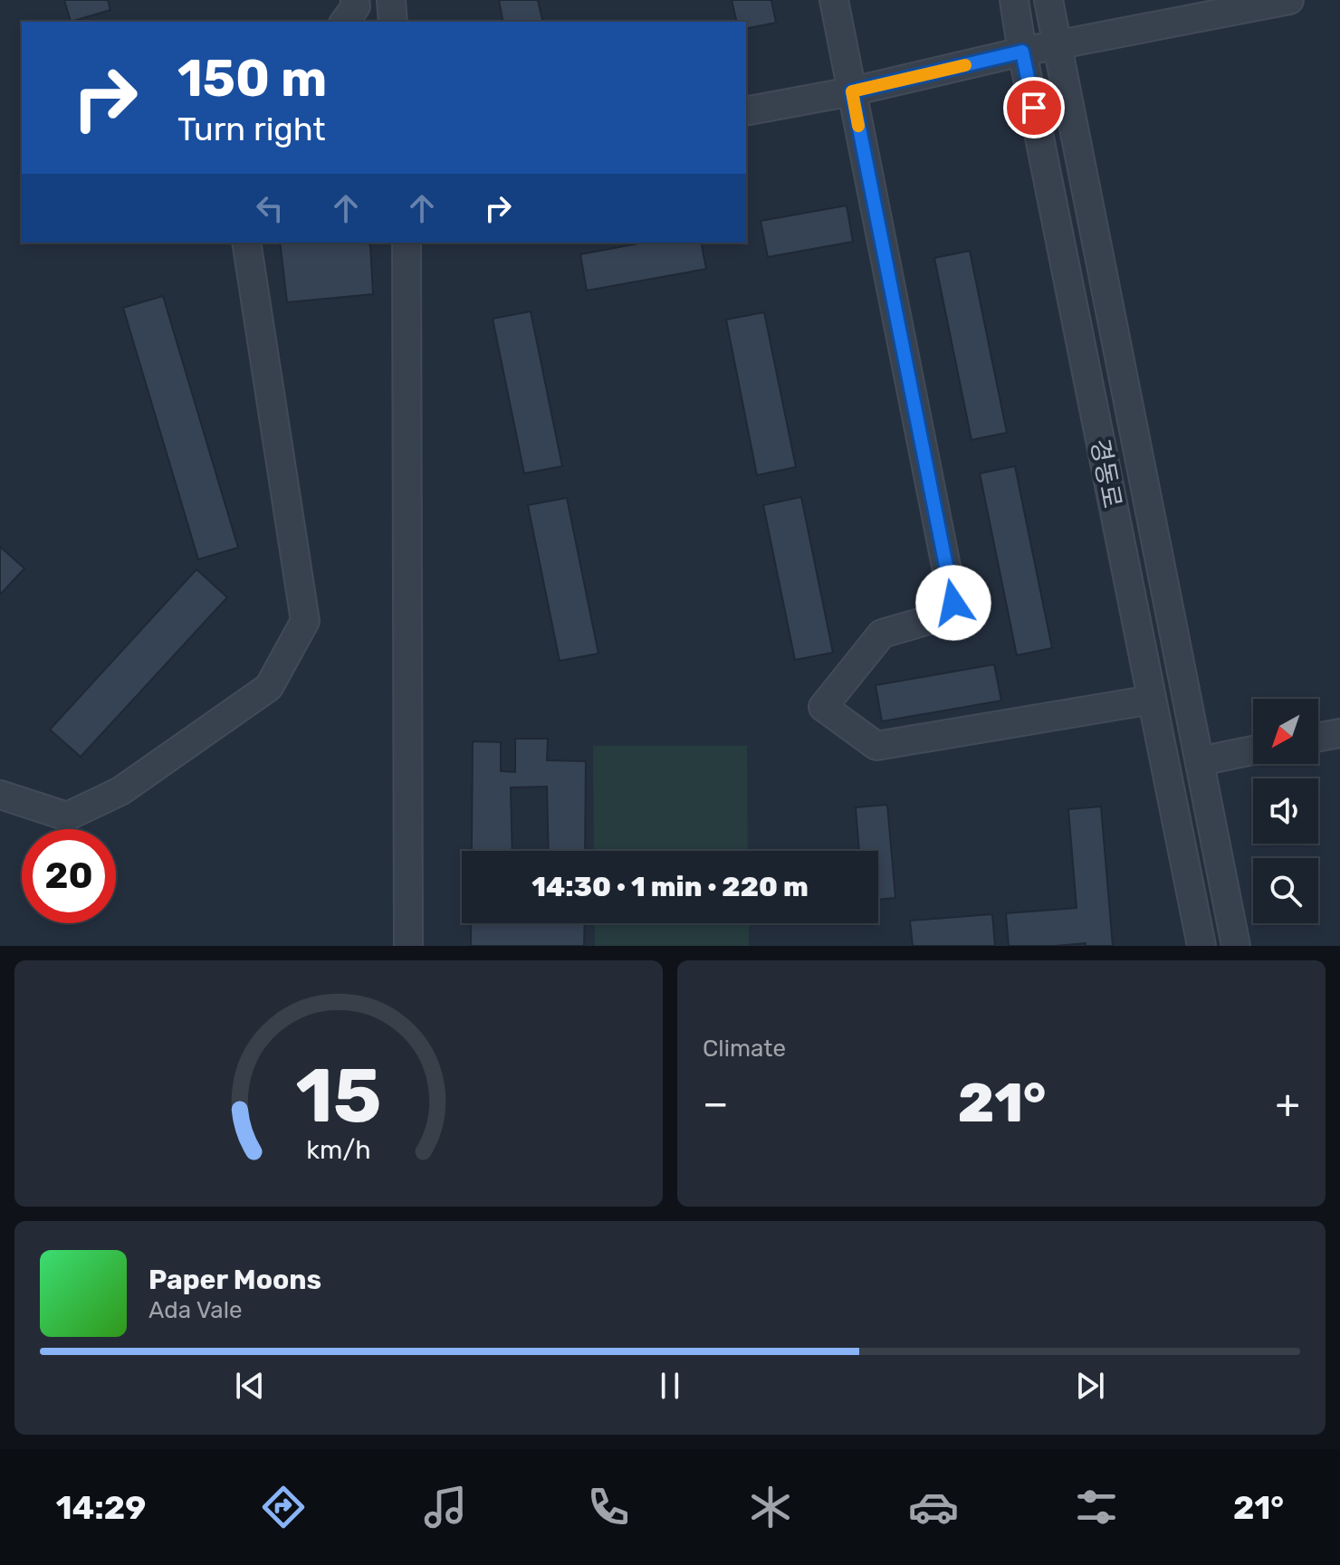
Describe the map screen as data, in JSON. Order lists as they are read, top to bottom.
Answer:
{
  "streets": {
    "street": ["경동로"]
  },
  "north": "bottom left",
  "page": {
    "turn": ["150 m", "Turn right"],
    "limit": "20",
    "trip": "14:30 · 1 min · 220 m",
    "tile": "Climate",
    "heat": ["−", "21°", "+"],
    "song": ["Paper Moons", "Ada Vale"],
    "tabs": ["14:29", "21°"],
    "gauge": ["15", "km/h"]
  }
}
